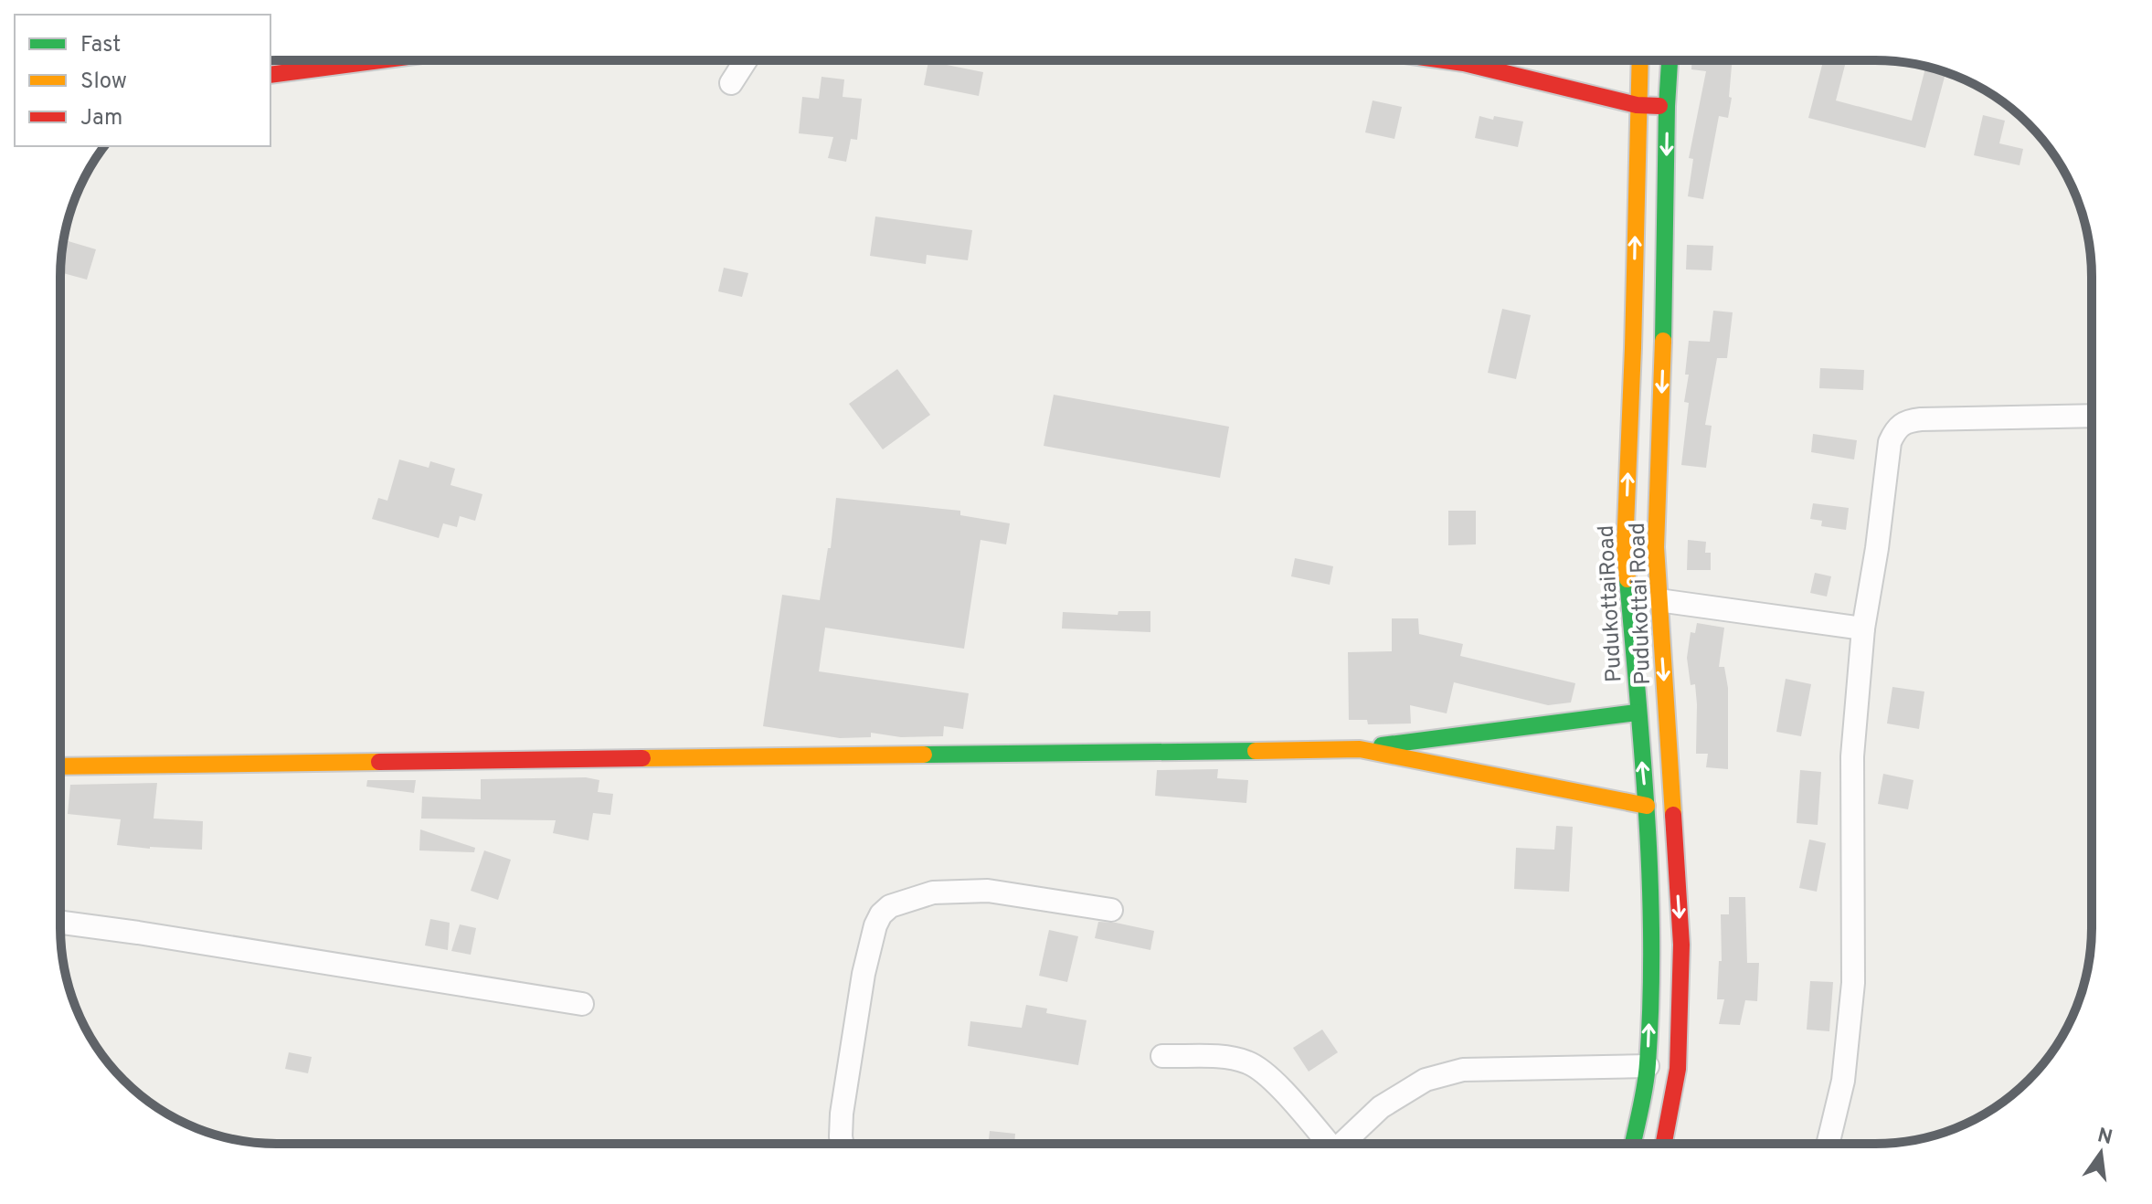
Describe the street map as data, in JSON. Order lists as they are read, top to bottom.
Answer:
{
  "streets": {
    "main road": ["PudukottaiRoad", "Pudukottai Road"]
  },
  "one_way": ["PudukottaiRoad", "Pudukottai Road"],
  "legend": ["Fast", "Slow", "Jam"],
  "north": "top"
}
